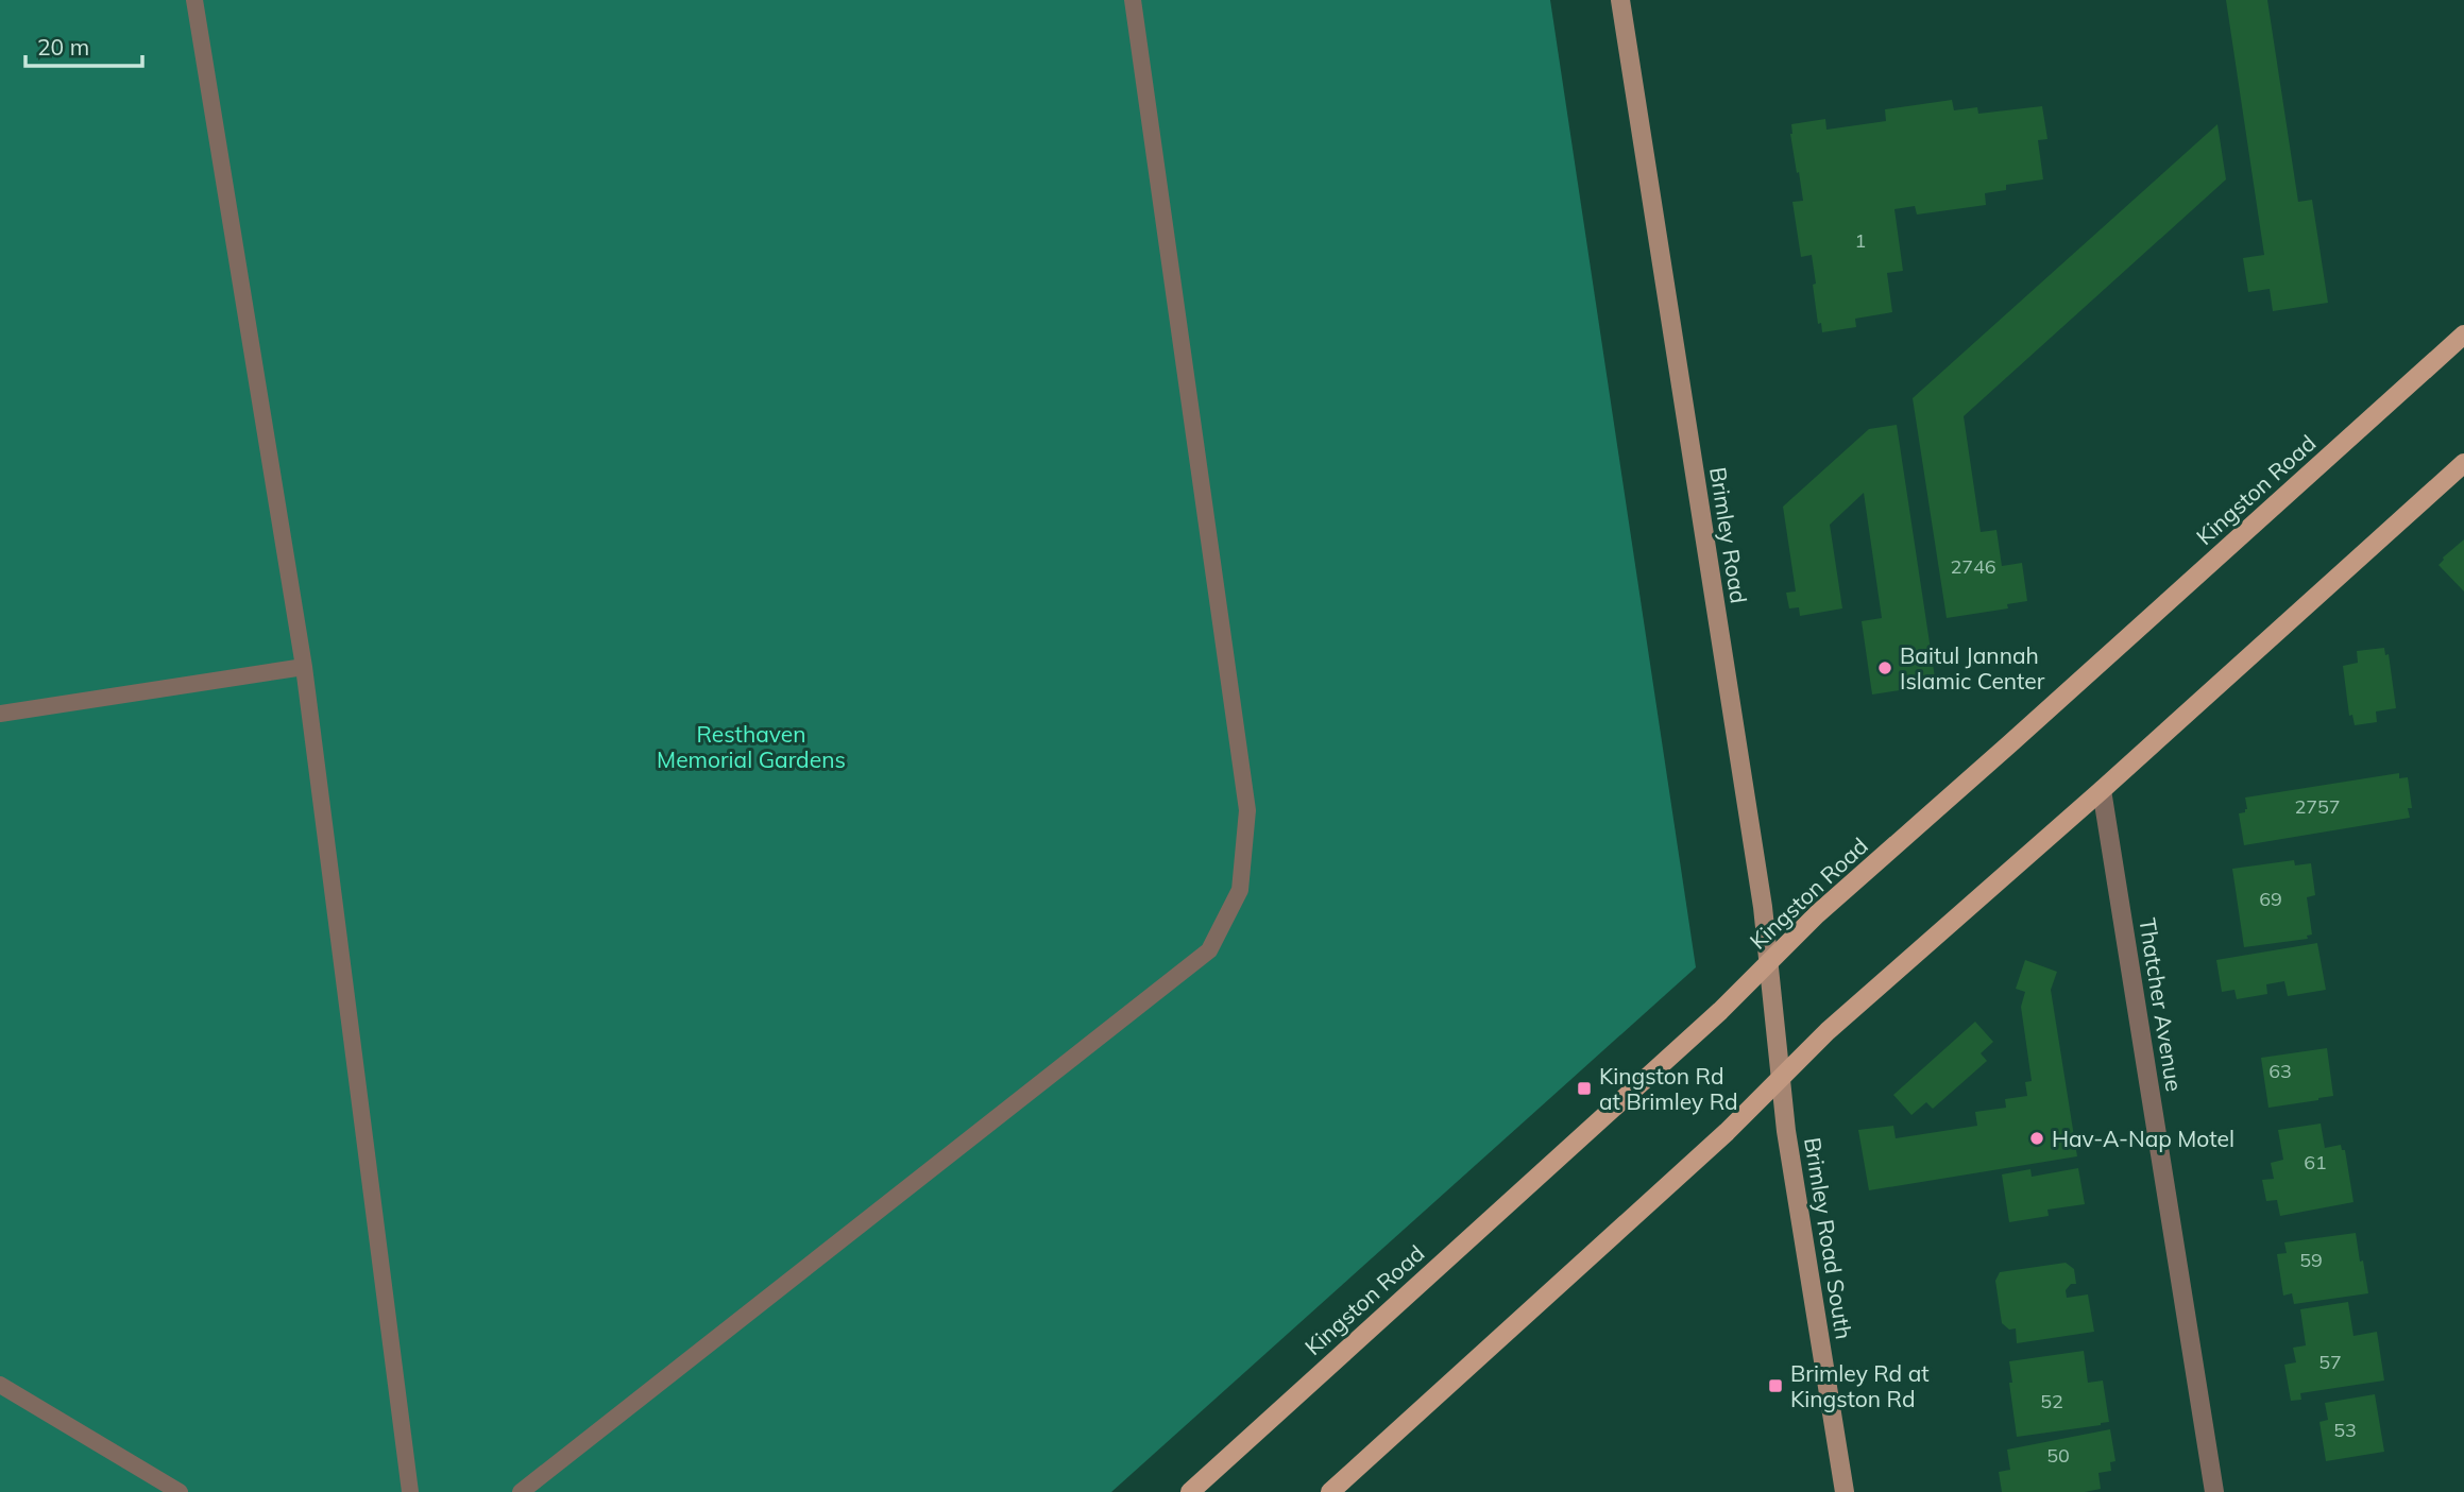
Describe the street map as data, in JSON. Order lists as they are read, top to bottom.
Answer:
{
  "streets": {
    "main road": ["Kingston Road", "Brimley Road", "Brimley Road South"],
    "street": ["Thatcher Avenue"]
  },
  "crossings": [
    ["Kingston Road", "Brimley Road"],
    ["Brimley Road", "Brimley Road South"]
  ],
  "parks": ["Resthaven Memorial Gardens"],
  "places": {
    "other": ["Baitul Jannah Islamic Center", "Hav-A-Nap Motel"],
    "transit": ["Kingston Rd at Brimley Rd", "Brimley Rd at Kingston Rd"]
  },
  "house_numbers": [
    "1",
    "2746",
    "2757",
    "69",
    "63",
    "61",
    "59",
    "57",
    "52",
    "53",
    "50"
  ],
  "scale_bar": "20 m"
}
